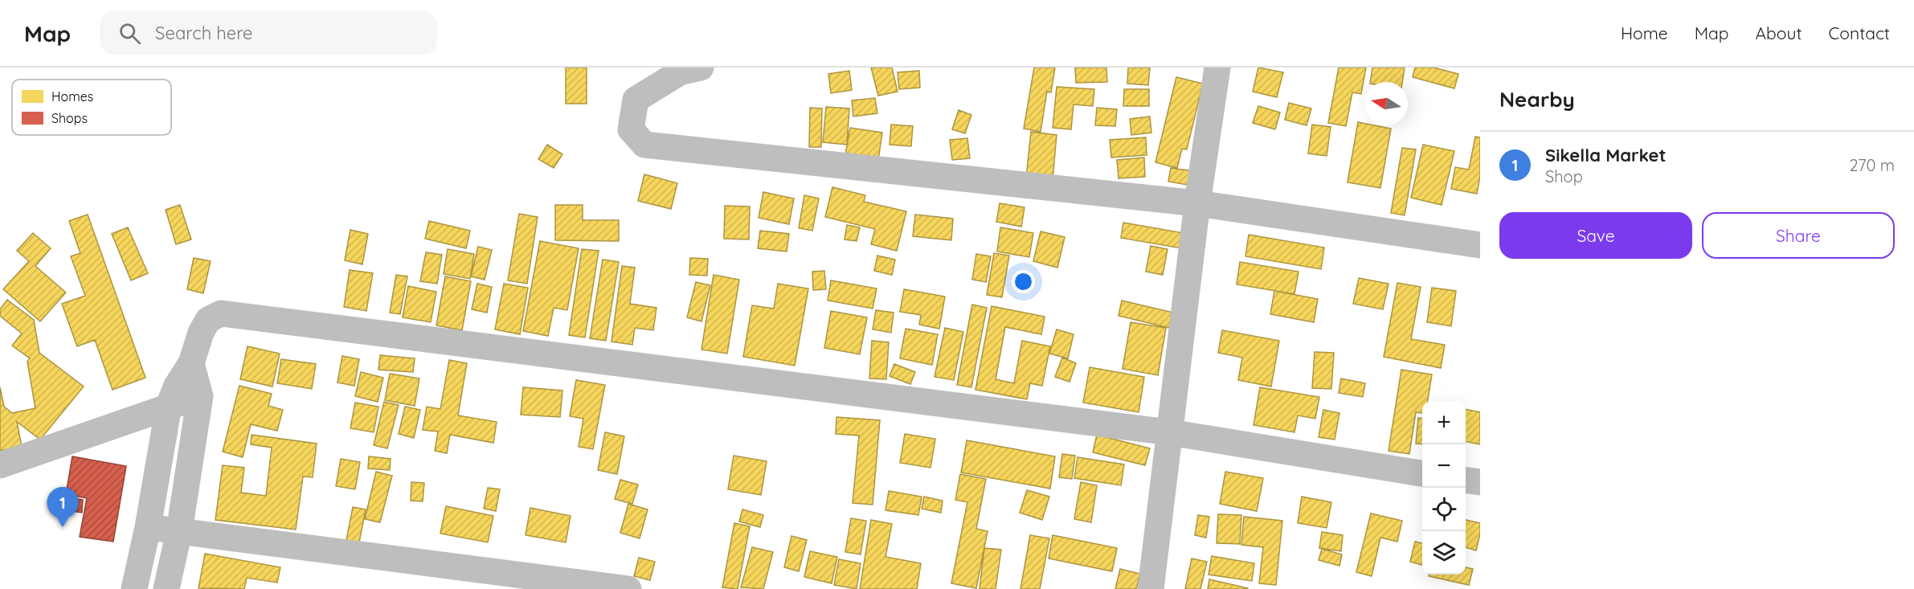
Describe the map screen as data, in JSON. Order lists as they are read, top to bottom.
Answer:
{
  "legend": ["Homes", "Shops"],
  "north": "left",
  "page": {
    "header": "Map",
    "search": "Search here",
    "nav": [
      "Home",
      "Map",
      "About",
      "Contact"
    ],
    "heading": "Nearby",
    "list": [
      {
        "mark": "1",
        "name": "Sikella Market",
        "note": "Shop",
        "value": "270 m"
      }
    ],
    "buttons": ["Save", "Share"],
    "map_buttons": ["+", "−"],
    "pins": "1"
  }
}
